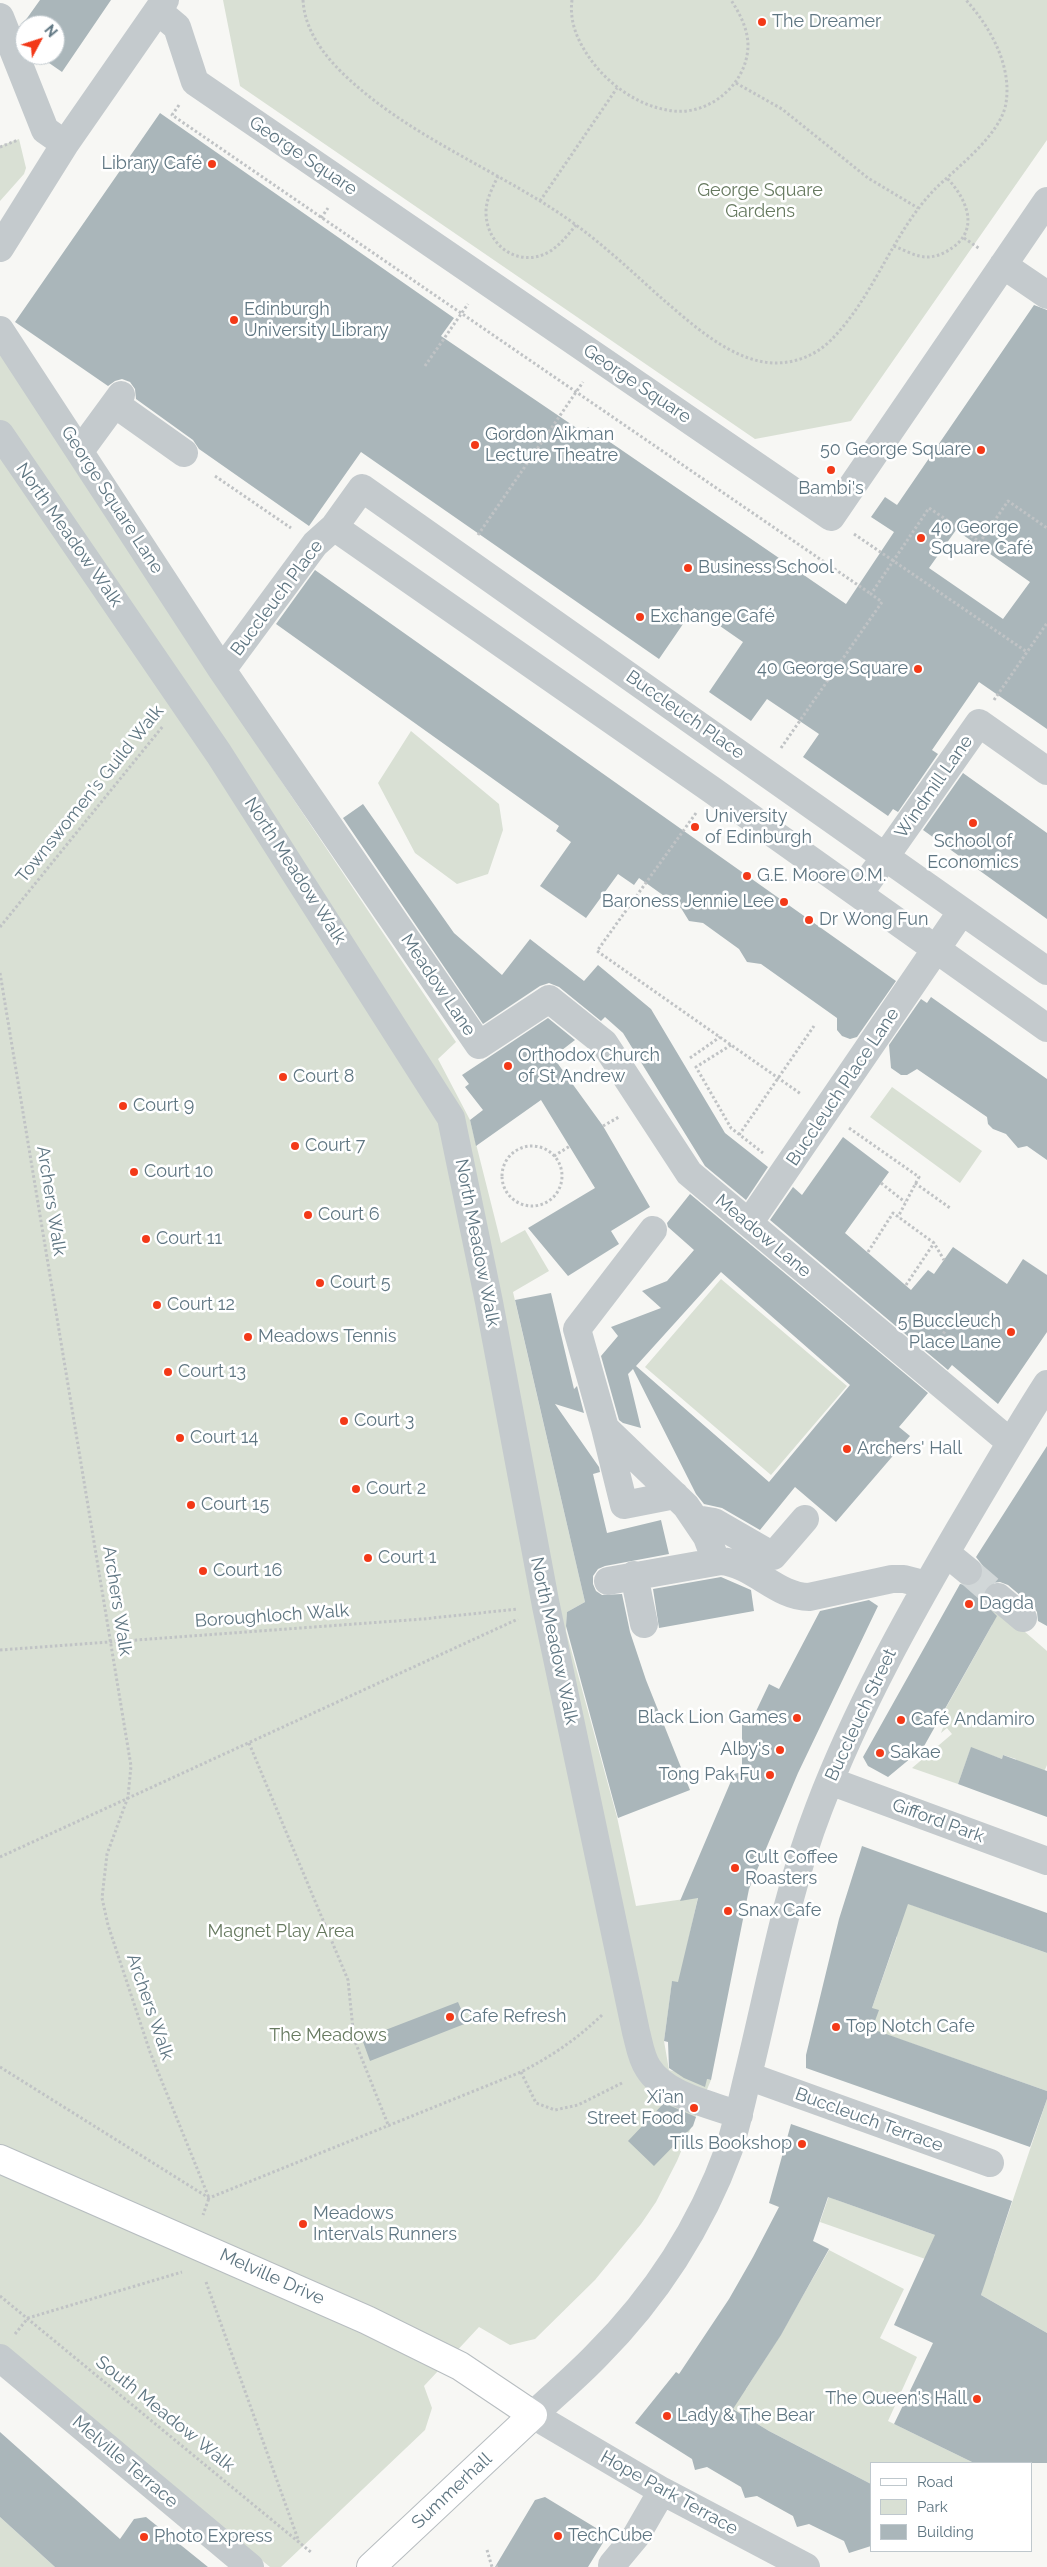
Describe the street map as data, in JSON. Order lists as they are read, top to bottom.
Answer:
{
  "streets": {
    "main road": ["Melville Drive", "Summerhall"],
    "street": [
      "George Square",
      "George Square Lane",
      "North Meadow Walk",
      "Buccleuch Place",
      "Windmill Lane",
      "Meadow Lane",
      "Buccleuch Place Lane",
      "Buccleuch Street",
      "Gifford Park",
      "Buccleuch Terrace",
      "Melville Terrace",
      "Hope Park Terrace"
    ],
    "path": [
      "Townswomen's Guild Walk",
      "Archers Walk",
      "Boroughloch Walk",
      "South Meadow Walk"
    ]
  },
  "crossings": [
    ["George Square Lane", "Buccleuch Place"],
    ["George Square Lane", "Meadow Lane"],
    ["North Meadow Walk", "Townswomen's Guild Walk"],
    ["North Meadow Walk", "Boroughloch Walk"],
    ["North Meadow Walk", "Buccleuch Street"],
    ["Buccleuch Place", "Windmill Lane"],
    ["Buccleuch Place", "Meadow Lane"],
    ["Buccleuch Place", "Buccleuch Place Lane"],
    ["Meadow Lane", "Buccleuch Place Lane"],
    ["Meadow Lane", "Buccleuch Street"],
    ["Archers Walk", "Boroughloch Walk"],
    ["Buccleuch Street", "Gifford Park"],
    ["Buccleuch Street", "Buccleuch Terrace"],
    ["Buccleuch Street", "Melville Drive"],
    ["Buccleuch Street", "Summerhall"],
    ["Buccleuch Street", "Hope Park Terrace"],
    ["Melville Drive", "Summerhall"],
    ["Melville Drive", "Hope Park Terrace"],
    ["Summerhall", "Hope Park Terrace"]
  ],
  "parks": ["George Square Gardens", "Magnet Play Area", "The Meadows"],
  "places": [
    "The Dreamer",
    "Library Café",
    "Edinburgh University Library",
    "Gordon Aikman Lecture Theatre",
    "50 George Square",
    "Bambi's",
    "40 George Square Café",
    "Business School",
    "Exchange Café",
    "40 George Square",
    "School of Economics",
    "University of Edinburgh",
    "G.E. Moore O.M.",
    "Baroness Jennie Lee",
    "Dr Wong Fun",
    "Orthodox Church of St Andrew",
    "Court 8",
    "Court 9",
    "Court 7",
    "Court 10",
    "Court 6",
    "Court 11",
    "Court 5",
    "Court 12",
    "5 Buccleuch Place Lane",
    "Meadows Tennis",
    "Court 13",
    "Court 3",
    "Court 14",
    "Archers' Hall",
    "Court 2",
    "Court 15",
    "Court 1",
    "Court 16",
    "Dagda",
    "Black Lion Games",
    "Café Andamiro",
    "Alby's",
    "Sakae",
    "Tong Pak Fu",
    "Cult Coffee Roasters",
    "Snax Cafe",
    "Cafe Refresh",
    "Top Notch Cafe",
    "Xi’an Street Food",
    "Tills Bookshop",
    "Meadows Intervals Runners",
    "The Queen's Hall",
    "Lady & The Bear",
    "TechCube",
    "Photo Express"
  ],
  "legend": ["Road", "Park", "Building"],
  "north": "top right"
}
